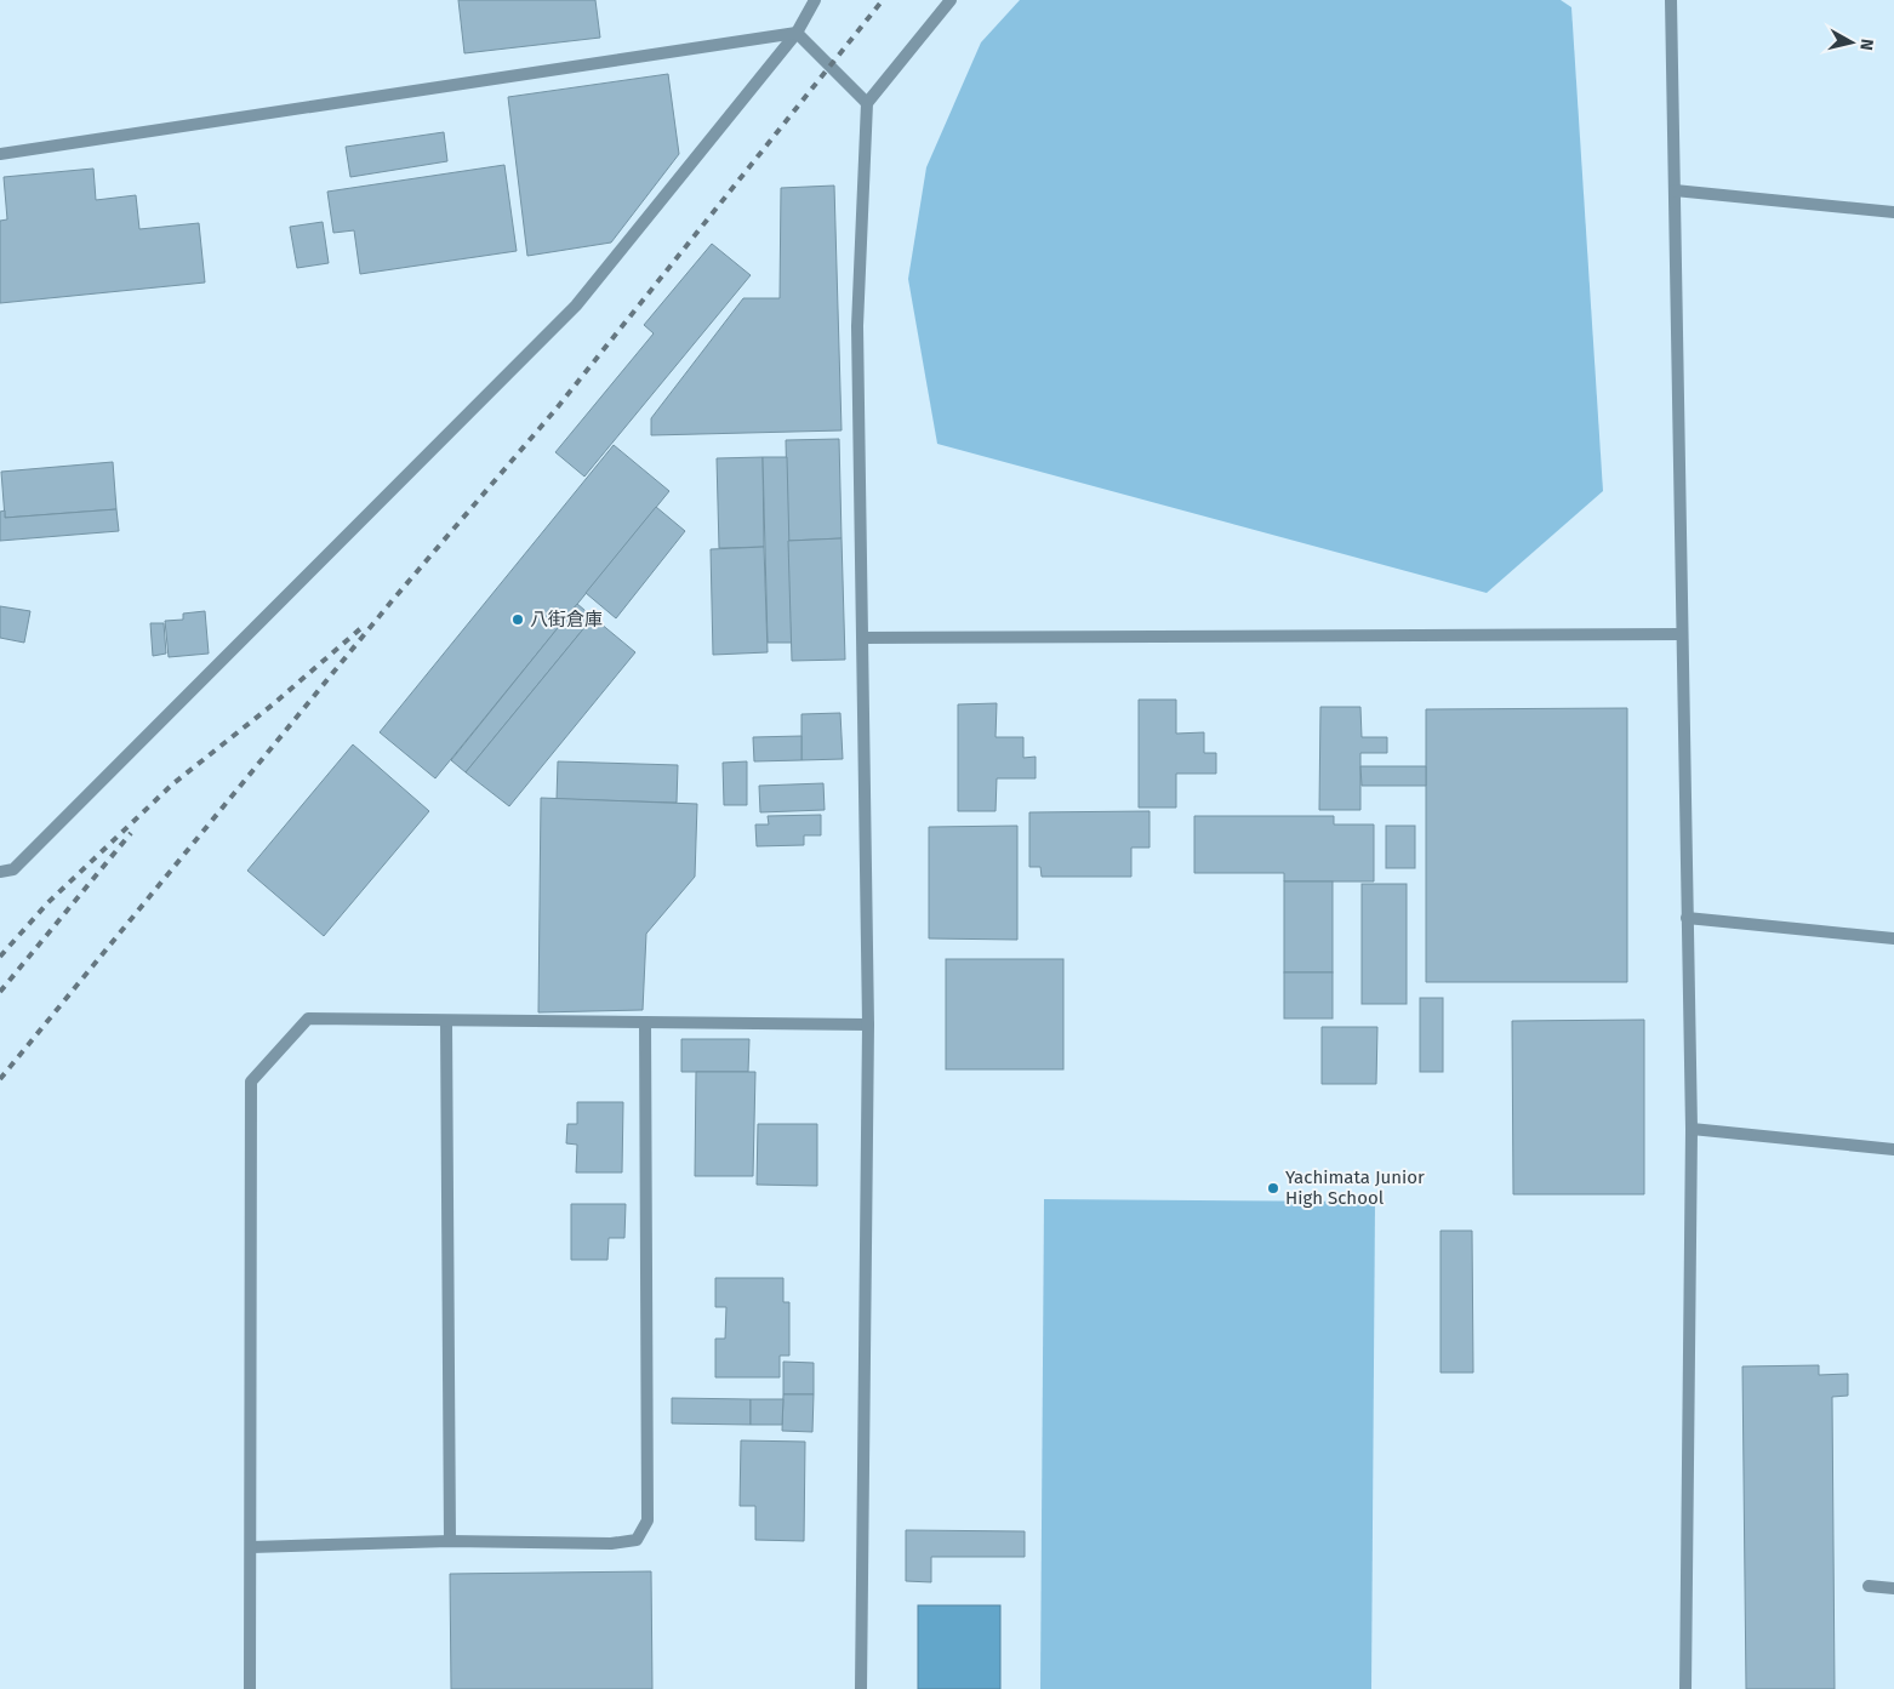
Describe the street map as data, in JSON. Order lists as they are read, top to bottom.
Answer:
{
  "places": ["八街倉庫", "Yachimata Junior High School"],
  "north": "right"
}
